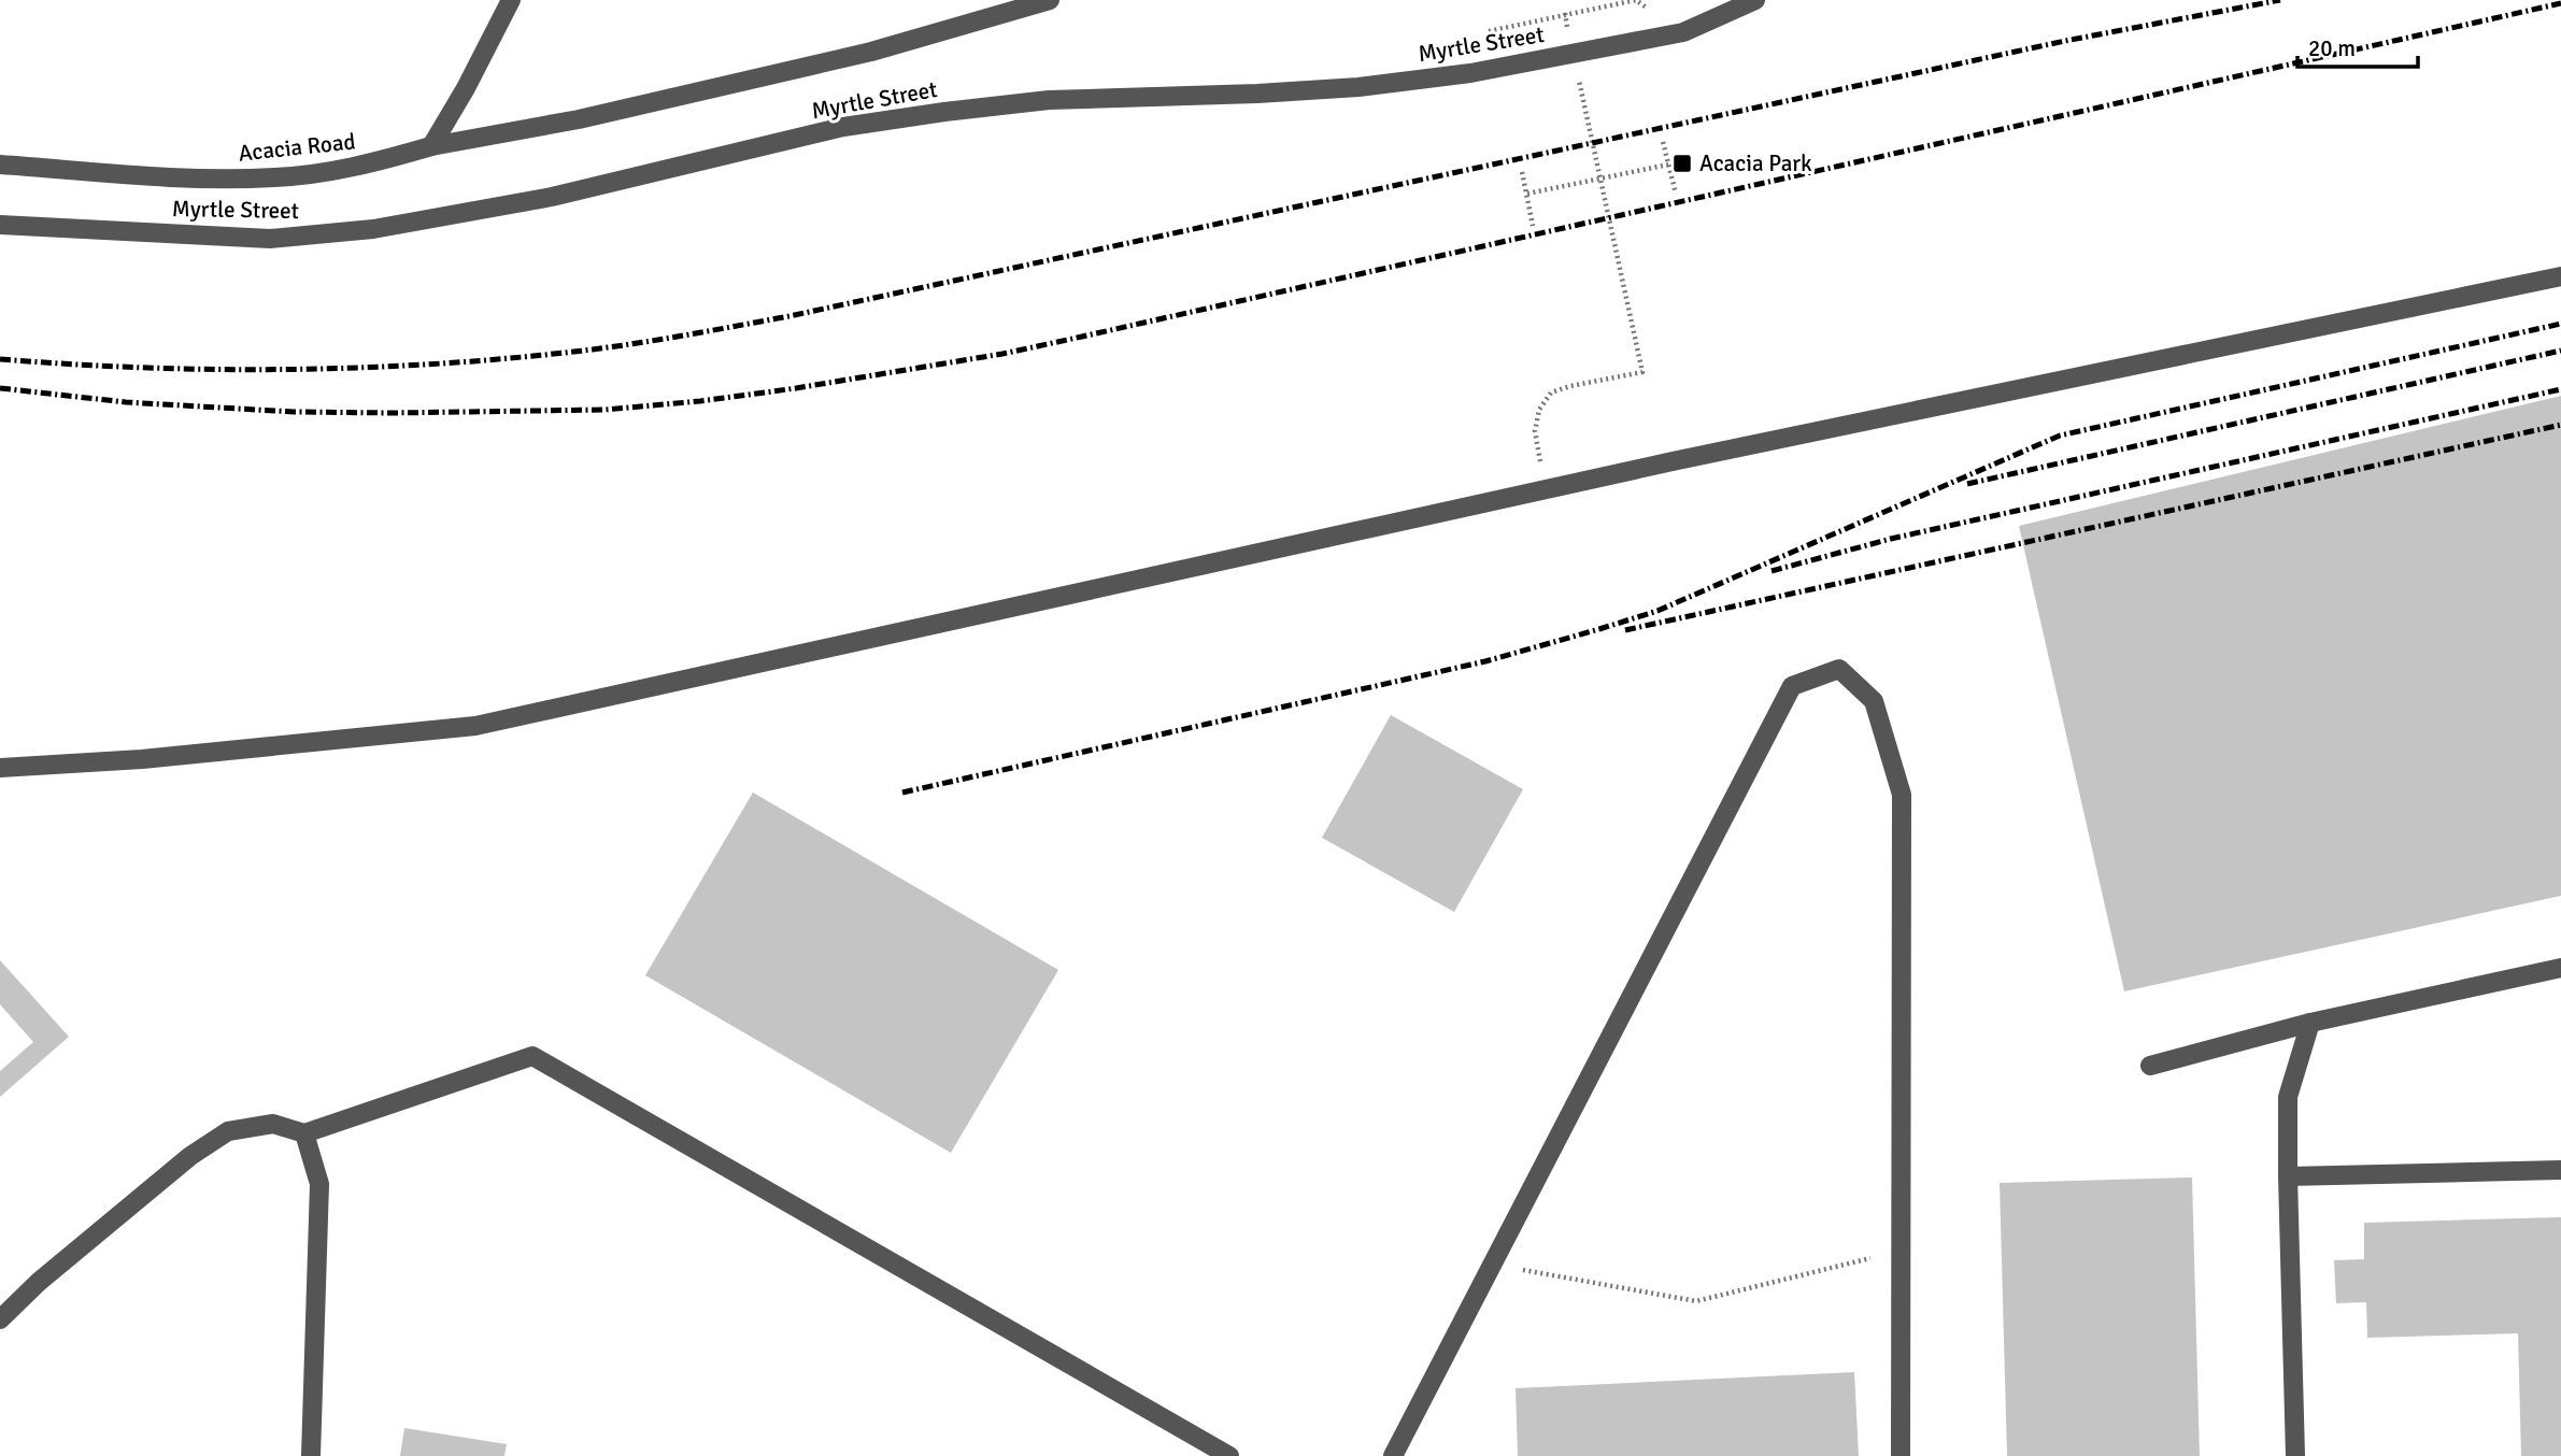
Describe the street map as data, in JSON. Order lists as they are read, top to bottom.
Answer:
{
  "streets": {
    "street": ["Myrtle Street", "Acacia Road"]
  },
  "places": {
    "transit": ["Acacia Park"]
  },
  "scale_bar": "20 m"
}
